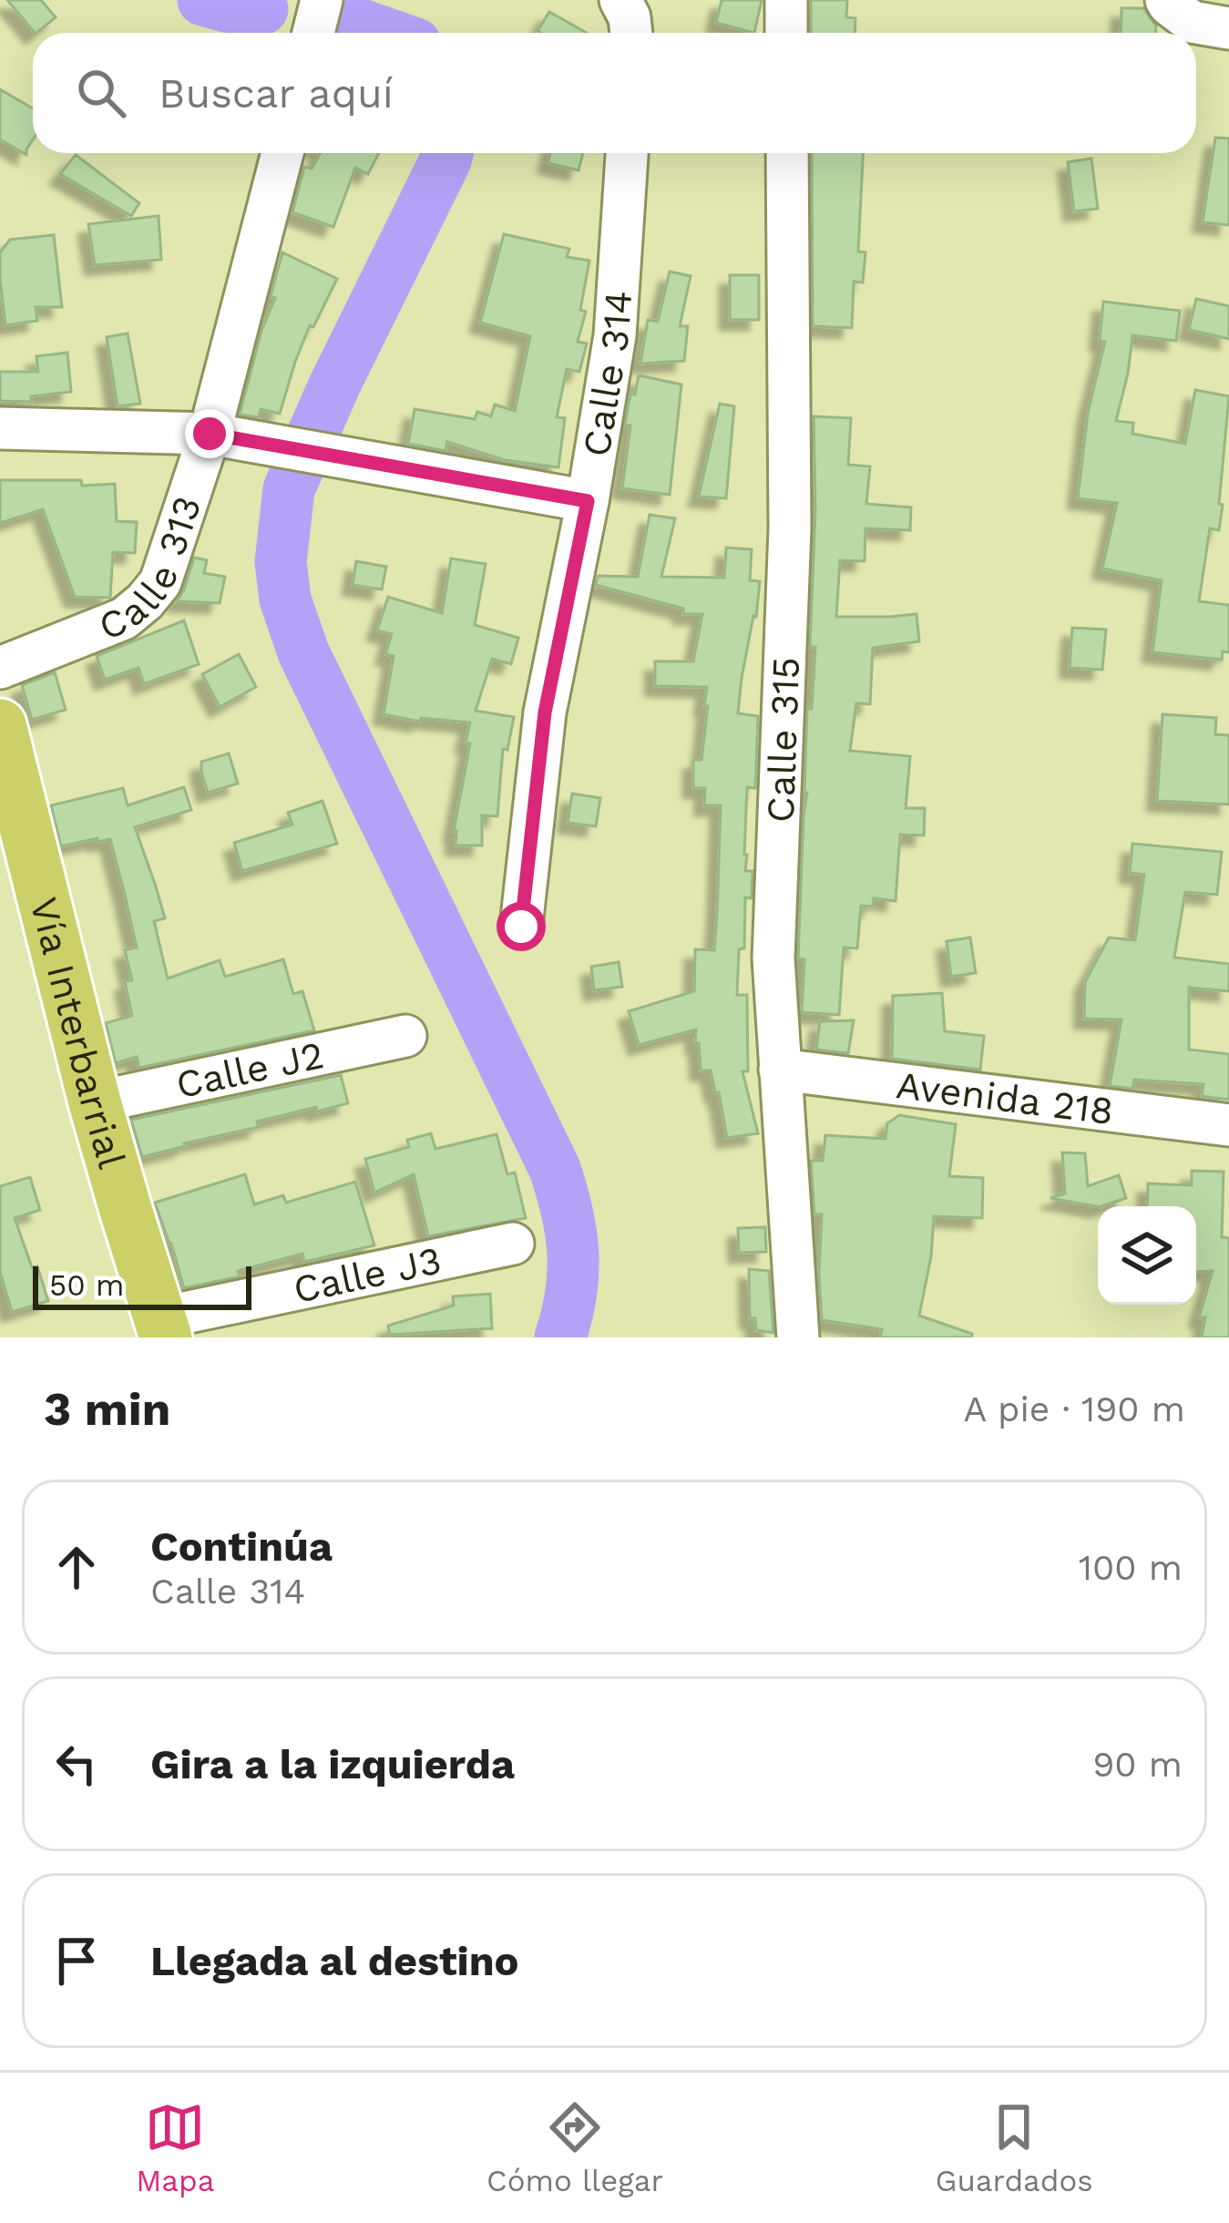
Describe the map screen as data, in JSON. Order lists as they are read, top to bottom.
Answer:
{
  "streets": {
    "main road": ["Vía Interbarrial"],
    "street": [
      "Calle 314",
      "Calle 313",
      "Calle 315",
      "Calle J2",
      "Avenida 218",
      "Calle J3"
    ]
  },
  "crossings": [
    ["Calle 315", "Avenida 218"],
    ["Vía Interbarrial", "Calle J2"],
    ["Vía Interbarrial", "Calle J3"]
  ],
  "scale_bar": "50 m",
  "page": {
    "search": "Buscar aquí",
    "scale": "50 m",
    "heading": ["3 min", "A pie · 190 m"],
    "list": [
      ["Continúa", "Calle 314", "100 m"],
      ["Gira a la izquierda", "90 m"],
      "Llegada al destino"
    ],
    "nav": ["Mapa", "Cómo llegar", "Guardados"]
  }
}
